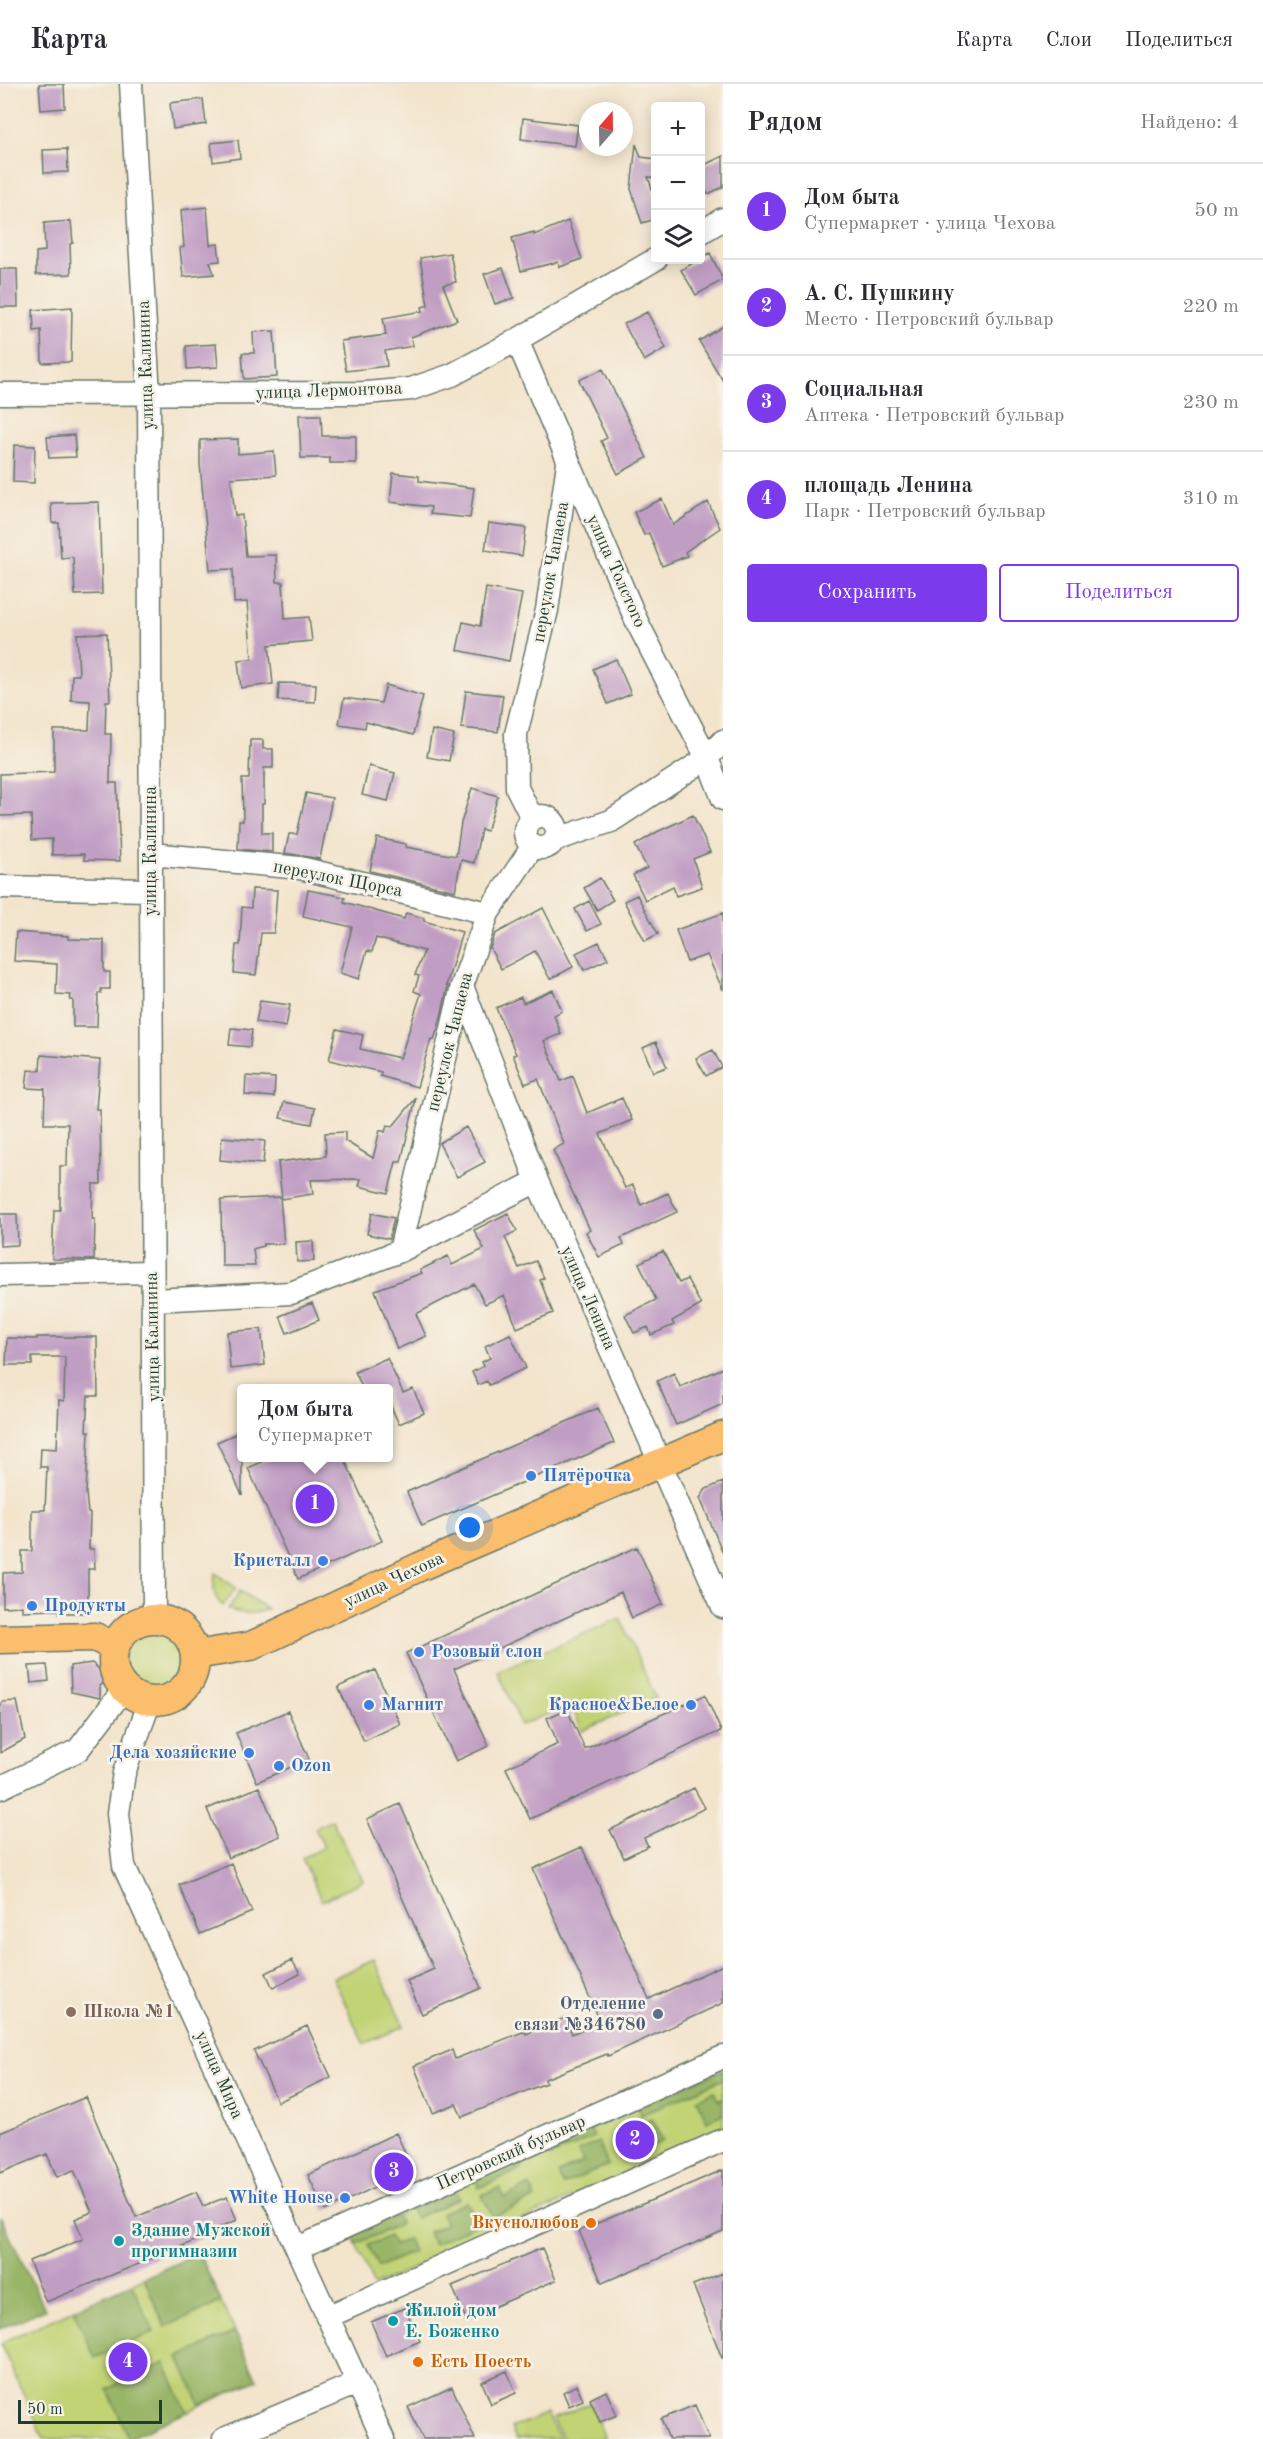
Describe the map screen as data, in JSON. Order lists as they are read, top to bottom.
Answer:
{
  "streets": {
    "main road": ["улица Чехова"],
    "street": [
      "улица Калинина",
      "улица Лермонтова",
      "улица Толстого",
      "переулок Чапаева",
      "переулок Щорса",
      "улица Ленина",
      "улица Мира",
      "Петровский бульвар"
    ]
  },
  "crossings": [
    ["улица Калинина", "улица Лермонтова"],
    ["улица Калинина", "переулок Щорса"],
    ["улица Калинина", "улица Чехова"],
    ["улица Калинина", "улица Мира"],
    ["улица Лермонтова", "улица Толстого"],
    ["улица Толстого", "переулок Чапаева"],
    ["переулок Чапаева", "переулок Щорса"],
    ["переулок Чапаева", "улица Ленина"],
    ["улица Ленина", "улица Чехова"],
    ["улица Чехова", "улица Мира"],
    ["улица Мира", "Петровский бульвар"]
  ],
  "places": [
    "Пятёрочка",
    "Кристалл",
    "Продукты",
    "Розовый слон",
    "Магнит",
    "Красное&Белое",
    "Дела хозяйские",
    "Ozon",
    "Школа №1",
    "Отделение связи №346780",
    "White House",
    "Вкуснолюбов",
    "Здание Мужской прогимназии",
    "Жилой дом Е. Боженко",
    "Есть Поесть"
  ],
  "scale_bar": "50 m",
  "north": "top",
  "page": {
    "header": "Карта",
    "nav": ["Карта", "Слои", "Поделиться"],
    "heading": ["Рядом", "Найдено: 4"],
    "map_buttons": ["+", "−"],
    "list": [
      {
        "mark": "1",
        "name": "Дом быта",
        "note": "Супермаркет · улица Чехова",
        "value": "50 m"
      },
      {
        "mark": "2",
        "name": "А. С. Пушкину",
        "note": "Место · Петровский бульвар",
        "value": "220 m"
      },
      {
        "mark": "3",
        "name": "Социальная",
        "note": "Аптека · Петровский бульвар",
        "value": "230 m"
      },
      {
        "mark": "4",
        "name": "площадь Ленина",
        "note": "Парк · Петровский бульвар",
        "value": "310 m"
      }
    ],
    "buttons": ["Сохранить", "Поделиться"],
    "popup": ["Дом быта", "Супермаркет"],
    "pins": [
      "1",
      "2",
      "3",
      "4"
    ],
    "scale": "50 m"
  }
}
